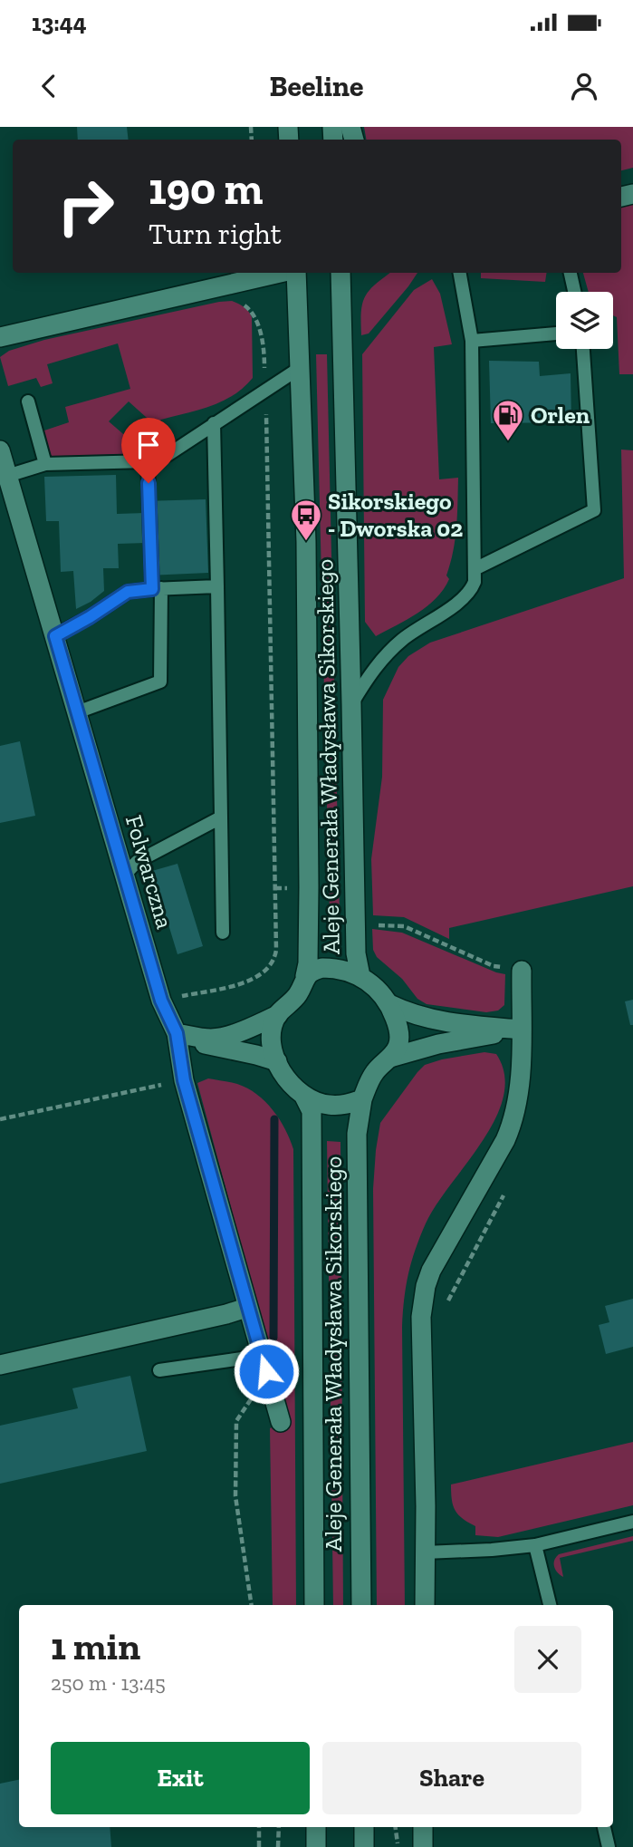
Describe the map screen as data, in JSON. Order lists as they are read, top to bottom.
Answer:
{
  "streets": {
    "main road": ["Aleje Generała Władysława Sikorskiego", "Folwarczna"]
  },
  "places": {
    "fuel station": ["Orlen"],
    "bus stop": ["Sikorskiego - Dworska 02"]
  },
  "page": {
    "status": "13:44",
    "header": "Beeline",
    "turn": ["190 m", "Turn right"],
    "heading": ["1 min", "250 m · 13:45"],
    "buttons": ["Exit", "Share"]
  }
}
